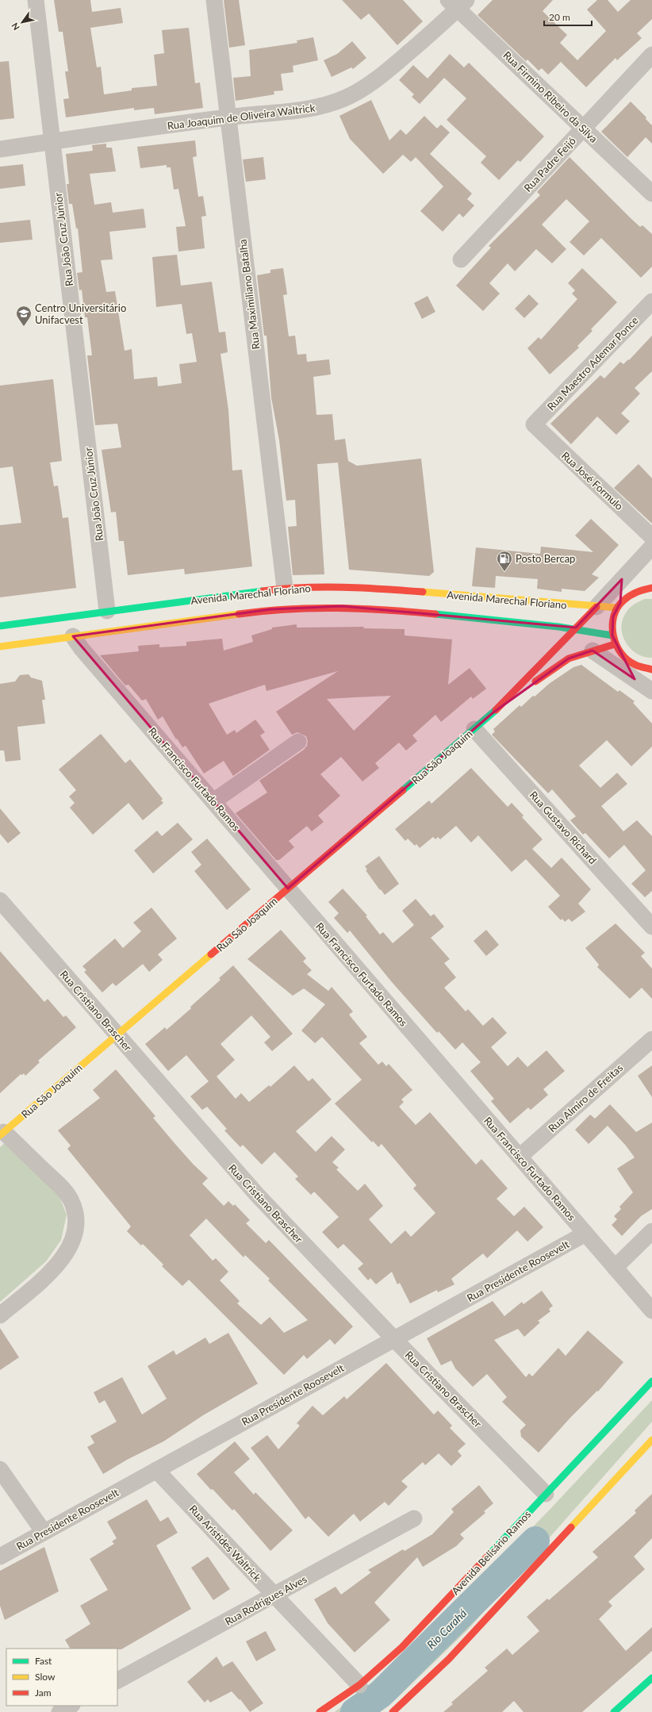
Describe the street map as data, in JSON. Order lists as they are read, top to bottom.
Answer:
{
  "streets": {
    "main road": ["Avenida Marechal Floriano", "Rua São Joaquim", "Avenida Belisário Ramos"],
    "street": [
      "Rua Firmino Ribeiro da Silva",
      "Rua Joaquim de Oliveira Waltrick",
      "Rua Padre Feijó",
      "Rua João Cruz Júnior",
      "Rua Maximiliano Batalha",
      "Rua Maestro Ademar Ponce",
      "Rua José Formulo",
      "Rua Francisco Furtado Ramos",
      "Rua Gustavo Richard",
      "Rua Cristiano Brascher",
      "Rua Almiro de Freitas",
      "Rua Presidente Roosevelt",
      "Rua Aristides Waltrick",
      "Rua Rodrigues Alves"
    ]
  },
  "crossings": [
    ["Rua Firmino Ribeiro da Silva", "Rua Joaquim de Oliveira Waltrick"],
    ["Rua Firmino Ribeiro da Silva", "Rua Padre Feijó"],
    ["Rua Joaquim de Oliveira Waltrick", "Rua João Cruz Júnior"],
    ["Rua Joaquim de Oliveira Waltrick", "Rua Maximiliano Batalha"],
    ["Rua João Cruz Júnior", "Avenida Marechal Floriano"],
    ["Rua Maximiliano Batalha", "Avenida Marechal Floriano"],
    ["Rua Maestro Ademar Ponce", "Rua José Formulo"],
    ["Avenida Marechal Floriano", "Rua São Joaquim"],
    ["Avenida Marechal Floriano", "Rua Francisco Furtado Ramos"],
    ["Rua São Joaquim", "Rua Francisco Furtado Ramos"],
    ["Rua São Joaquim", "Rua Gustavo Richard"],
    ["Rua São Joaquim", "Rua Cristiano Brascher"],
    ["Rua Francisco Furtado Ramos", "Rua Almiro de Freitas"],
    ["Rua Francisco Furtado Ramos", "Rua Presidente Roosevelt"],
    ["Rua Cristiano Brascher", "Rua Presidente Roosevelt"],
    ["Rua Cristiano Brascher", "Avenida Belisário Ramos"],
    ["Rua Presidente Roosevelt", "Rua Aristides Waltrick"],
    ["Rua Aristides Waltrick", "Avenida Belisário Ramos"],
    ["Rua Aristides Waltrick", "Rua Rodrigues Alves"]
  ],
  "water": ["Rio Carahá"],
  "places": {
    "school or university": ["Centro Universitário Unifacvest"],
    "fuel station": ["Posto Bercap"]
  },
  "legend": ["Fast", "Slow", "Jam"],
  "scale_bar": "20 m",
  "north": "bottom left"
}
